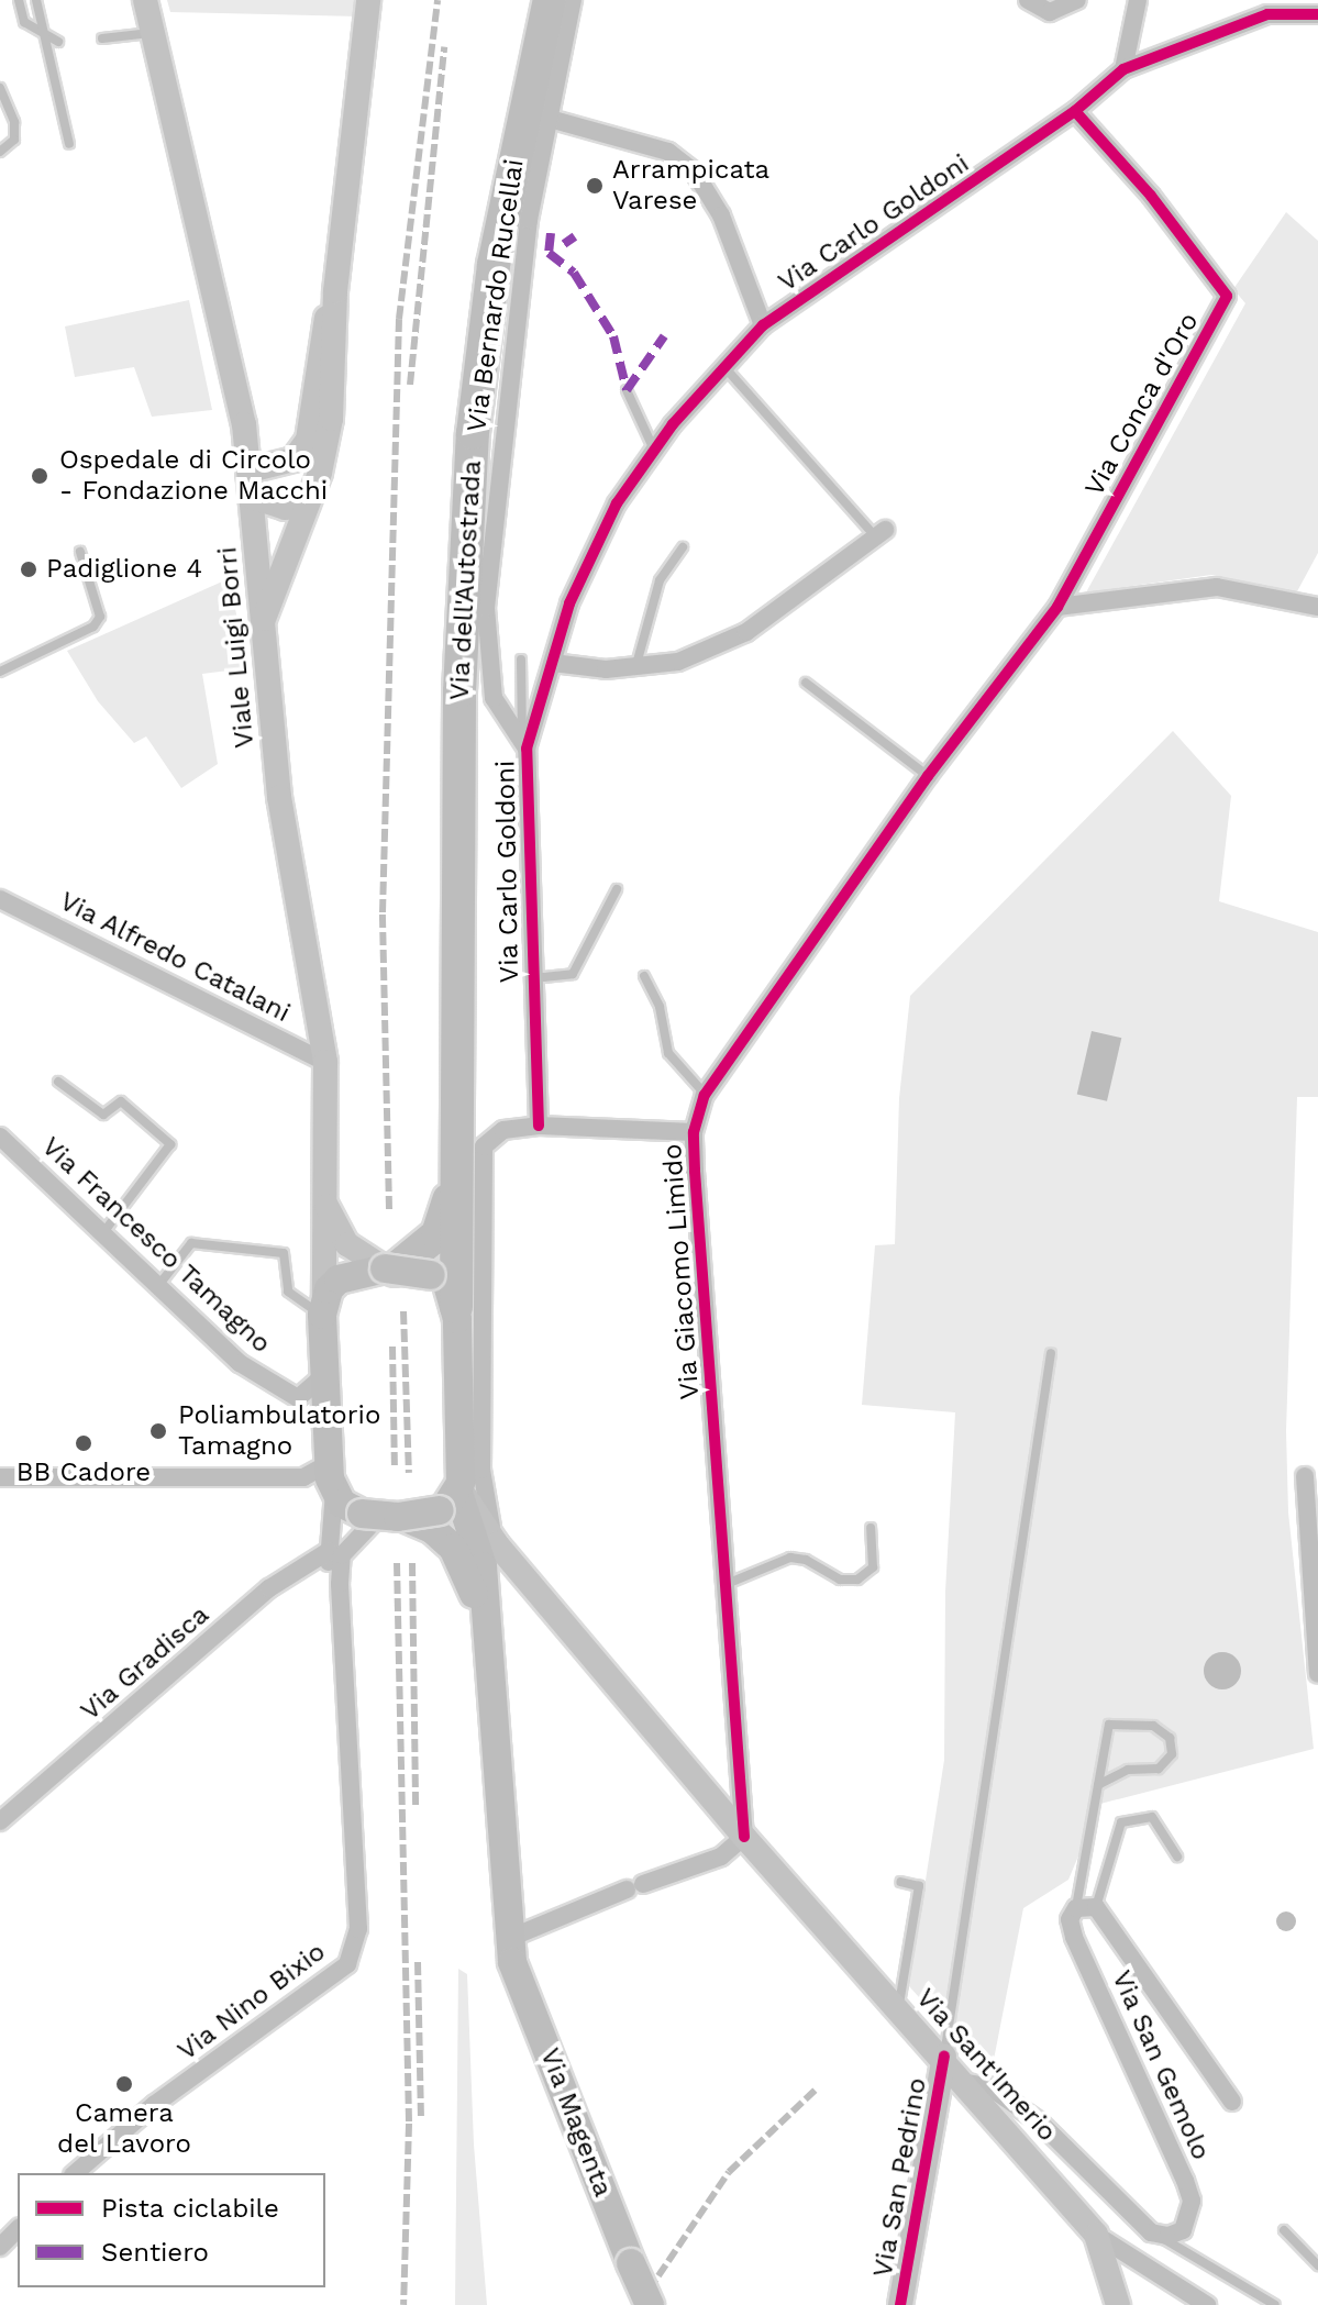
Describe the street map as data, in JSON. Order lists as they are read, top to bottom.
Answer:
{
  "streets": {
    "highway": ["Via dell'Autostrada"],
    "main road": ["Via Magenta"],
    "street": [
      "Via Carlo Goldoni",
      "Via Bernardo Rucellai",
      "Via Conca d'Oro",
      "Viale Luigi Borri",
      "Via Alfredo Catalani",
      "Via Francesco Tamagno",
      "Via Giacomo Limido",
      "Via Gradisca",
      "Via Nino Bixio",
      "Via Sant'Imerio",
      "Via San Gemolo",
      "Via San Pedrino"
    ]
  },
  "crossings": [
    ["Via Carlo Goldoni", "Via Bernardo Rucellai"],
    ["Via Carlo Goldoni", "Via Conca d'Oro"],
    ["Via Conca d'Oro", "Via Giacomo Limido"],
    ["Viale Luigi Borri", "Via Alfredo Catalani"],
    ["Via Giacomo Limido", "Via Sant'Imerio"],
    ["Via Gradisca", "Via Nino Bixio"],
    ["Via Nino Bixio", "Via Magenta"],
    ["Via Sant'Imerio", "Via Magenta"],
    ["Via Sant'Imerio", "Via San Pedrino"]
  ],
  "places": [
    "Arrampicata Varese",
    "Ospedale di Circolo - Fondazione Macchi",
    "Padiglione 4",
    "Poliambulatorio Tamagno",
    "BB Cadore",
    "Camera del Lavoro"
  ],
  "legend": ["Pista ciclabile", "Sentiero"]
}
